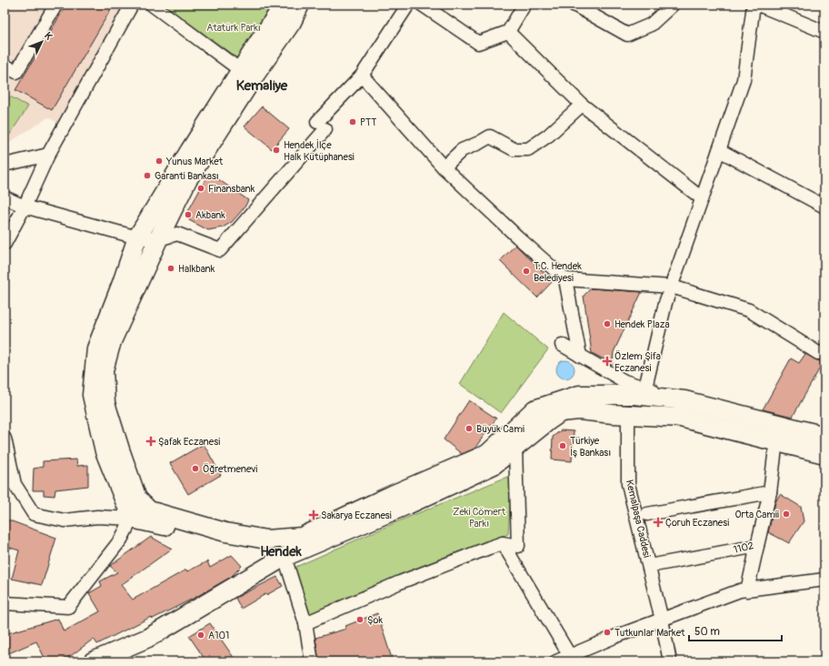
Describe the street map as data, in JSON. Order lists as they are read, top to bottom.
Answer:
{
  "streets": {
    "street": ["Kemalpaşa Caddesi", "1102"]
  },
  "crossings": [
    ["Kemalpaşa Caddesi", "1102"]
  ],
  "districts": ["Kemaliye", "Hendek"],
  "parks": ["Atatürk Parkı", "Zeki Cömert Parkı"],
  "places": {
    "other": [
      "PTT",
      "Hendek İlçe Halk Kütüphanesi",
      "Yunus Market",
      "Garanti Bankası",
      "Finansbank",
      "Akbank",
      "Halkbank",
      "T.C. Hendek Belediyesi",
      "Hendek Plaza",
      "Büyük Cami",
      "Türkiye İş Bankası",
      "Öğretmenevi",
      "Orta Camii",
      "Şok",
      "Tutkunlar Market",
      "A101"
    ],
    "health": [
      "Özlem Şifa Eczanesi",
      "Şafak Eczanesi",
      "Sakarya Eczanesi",
      "Çoruh Eczanesi"
    ]
  },
  "scale_bar": "50 m",
  "north": "top right"
}
